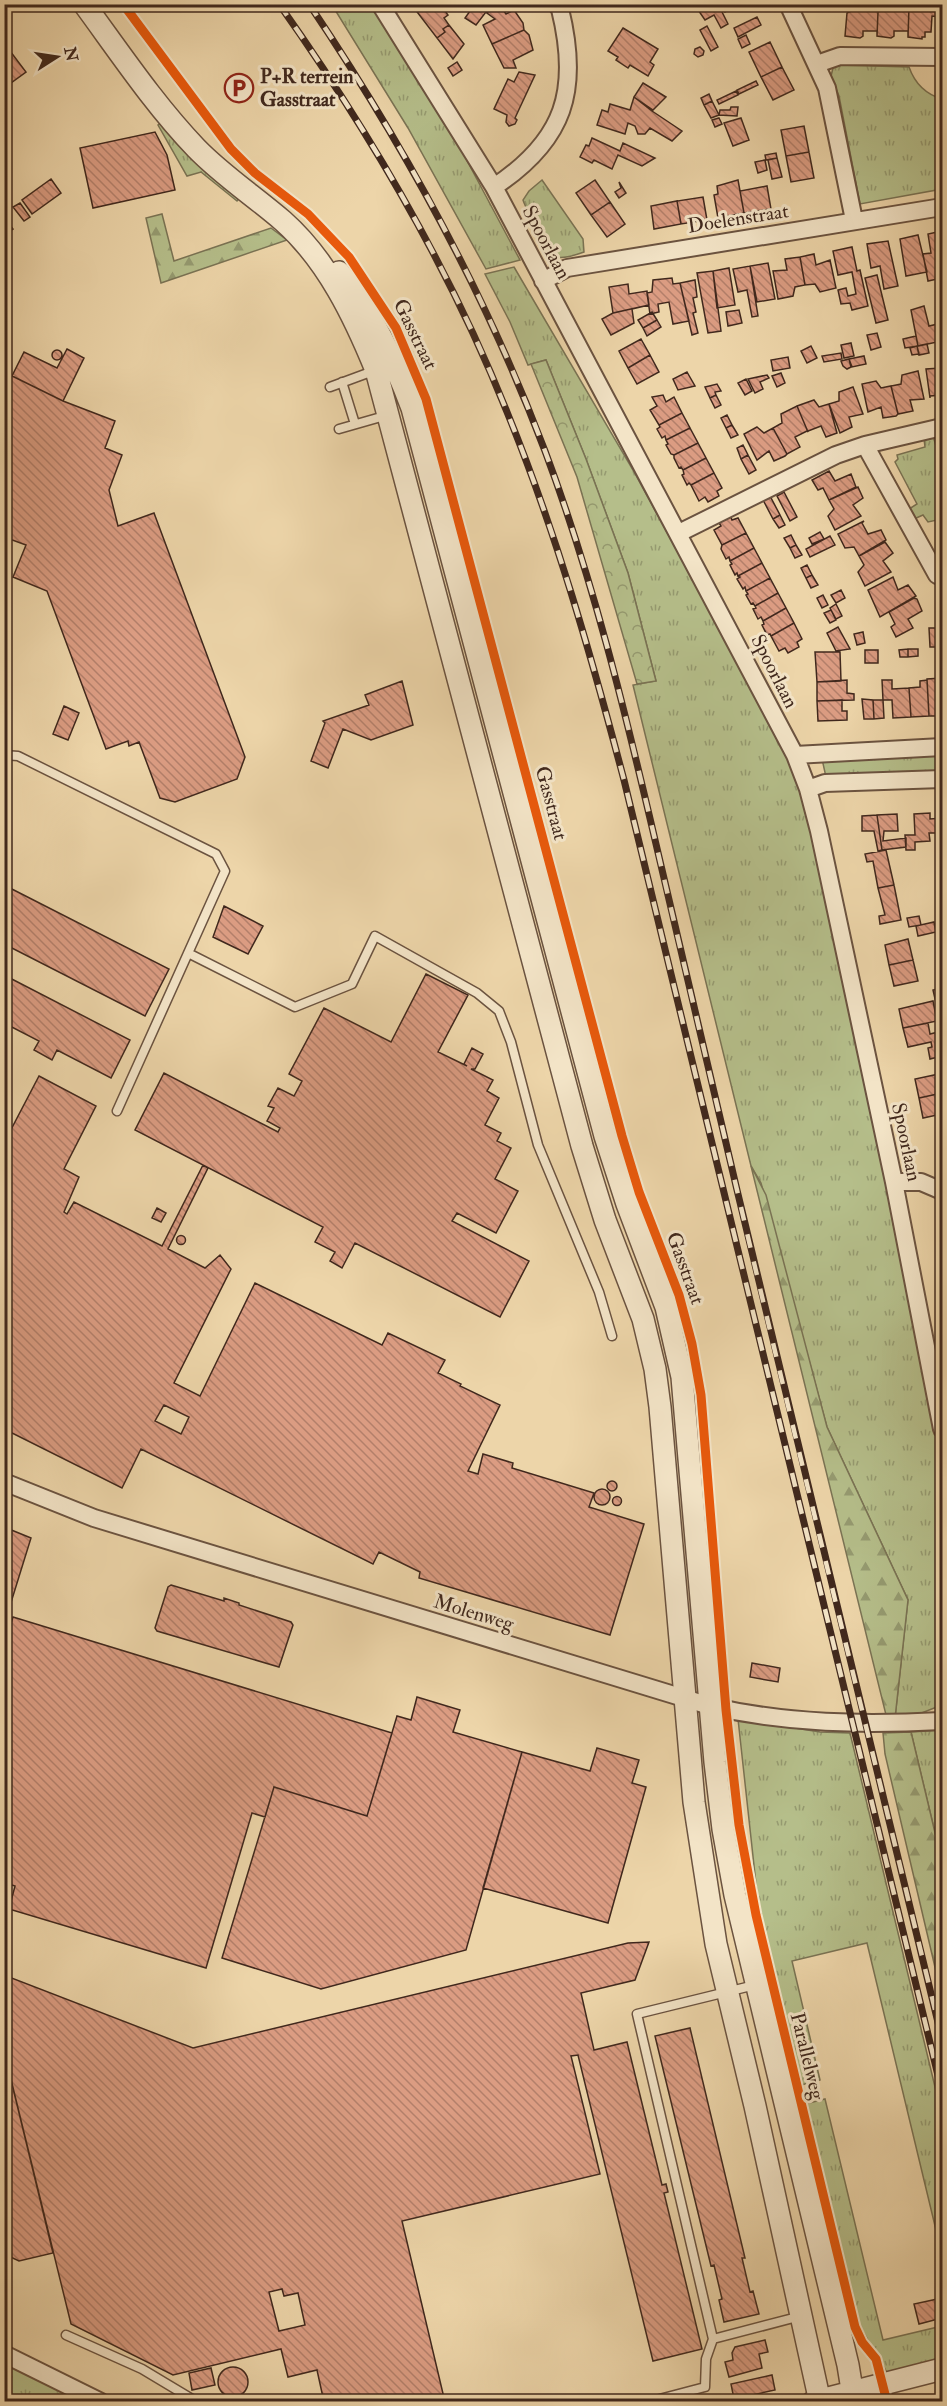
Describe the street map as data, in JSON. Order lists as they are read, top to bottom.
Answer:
{
  "streets": {
    "street": [
      "Doelenstraat",
      "Spoorlaan",
      "Gasstraat",
      "Molenweg",
      "Parallelweg"
    ]
  },
  "crossings": [
    ["Doelenstraat", "Spoorlaan"],
    ["Gasstraat", "Molenweg"],
    ["Gasstraat", "Parallelweg"],
    ["Molenweg", "Parallelweg"]
  ],
  "places": {
    "parking": ["P+R terrein Gasstraat"]
  },
  "north": "right"
}
